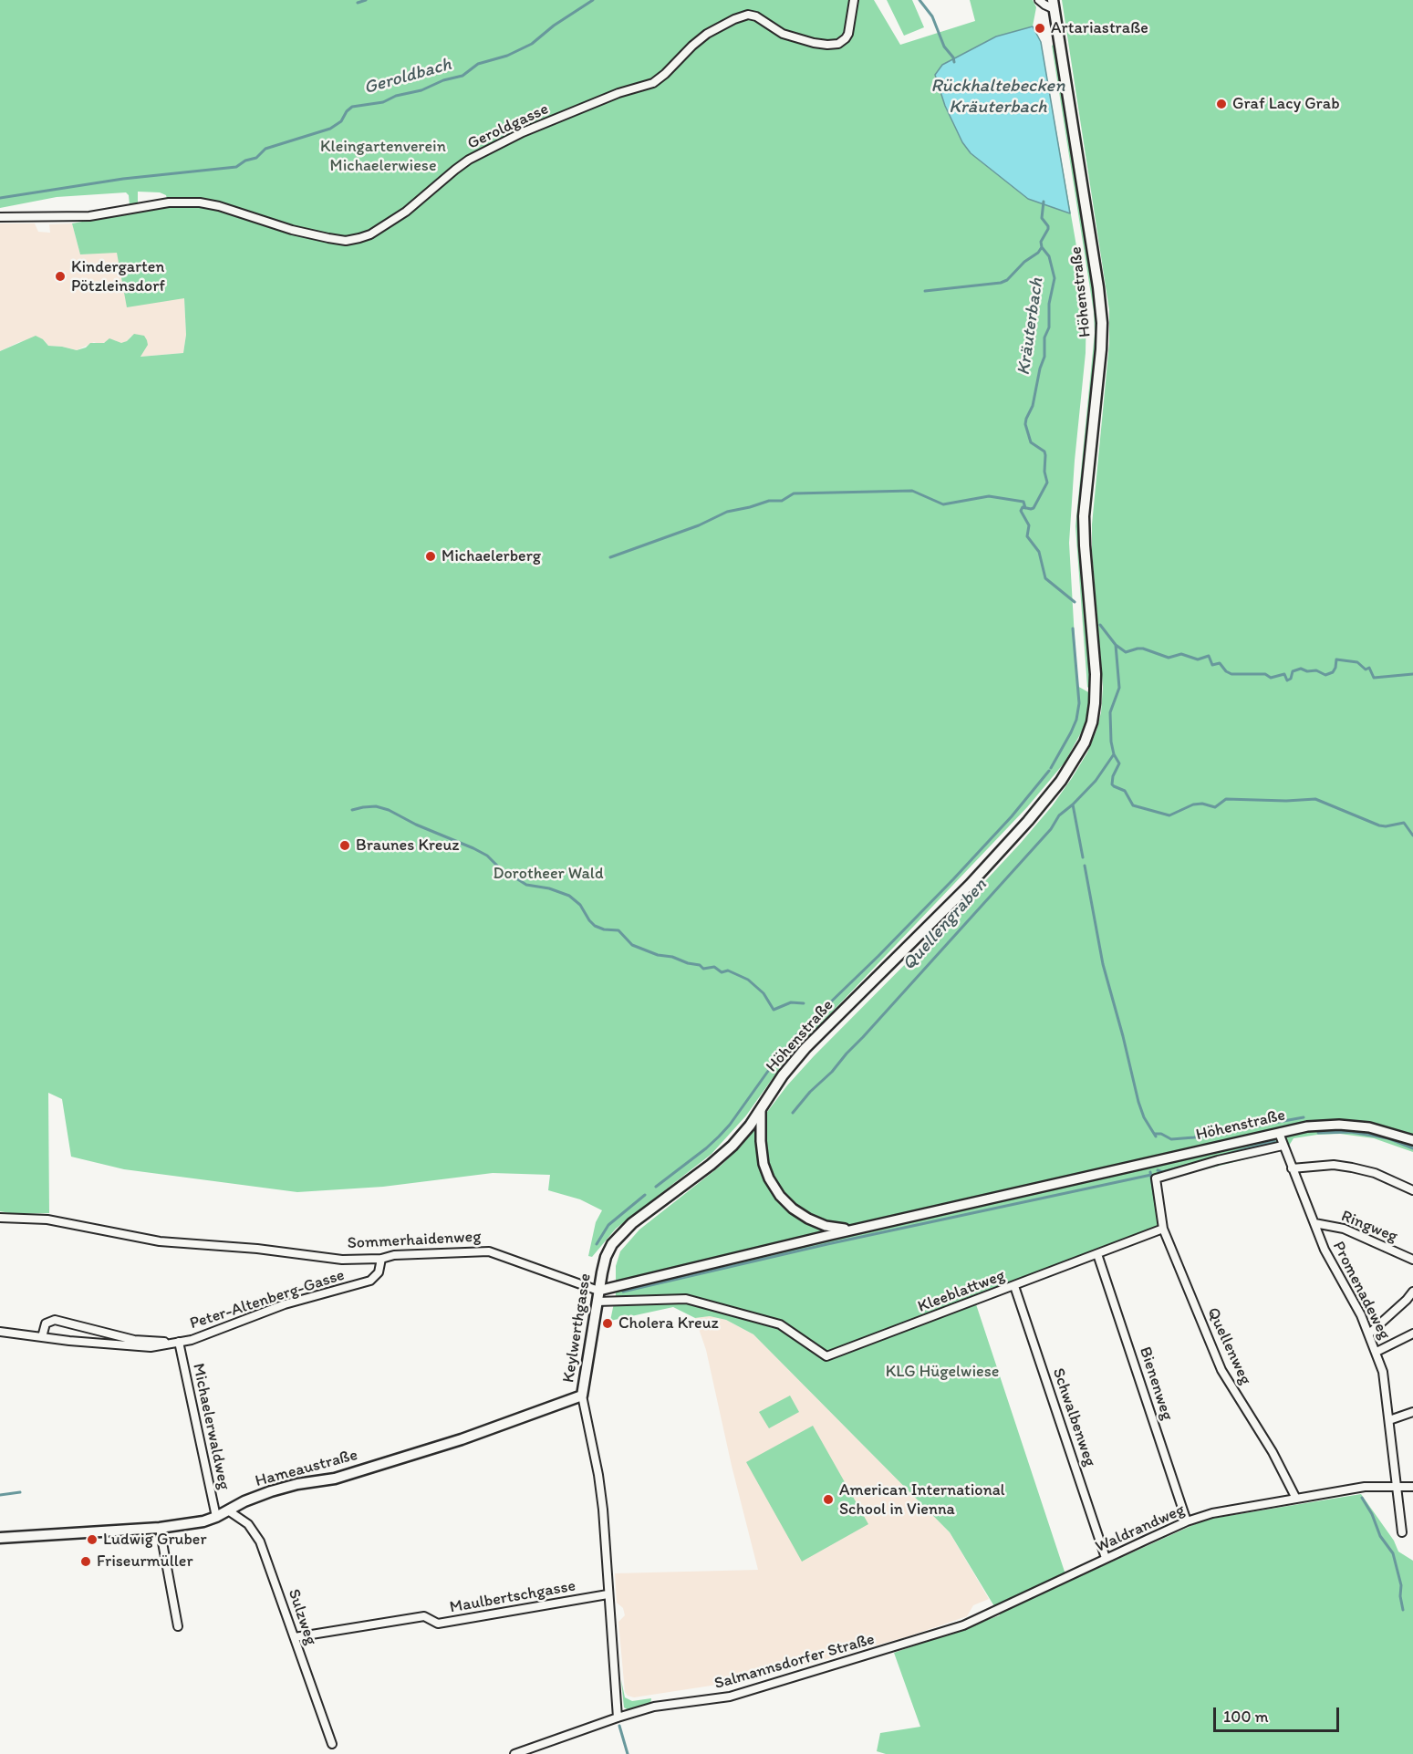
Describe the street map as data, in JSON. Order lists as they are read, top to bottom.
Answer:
{
  "streets": {
    "main road": ["Höhenstraße", "Keylwerthgasse", "Hameaustraße"],
    "street": [
      "Geroldgasse",
      "Ringweg",
      "Sommerhaidenweg",
      "Promenadeweg",
      "Kleeblattweg",
      "Peter-Altenberg-Gasse",
      "Quellenweg",
      "Bienenweg",
      "Schwalbenweg",
      "Michaelerwaldweg",
      "Waldrandweg",
      "Maulbertschgasse",
      "Sulzweg",
      "Salmannsdorfer Straße"
    ]
  },
  "crossings": [
    ["Höhenstraße", "Promenadeweg"],
    ["Höhenstraße", "Keylwerthgasse"],
    ["Ringweg", "Promenadeweg"],
    ["Sommerhaidenweg", "Peter-Altenberg-Gasse"],
    ["Sommerhaidenweg", "Keylwerthgasse"],
    ["Promenadeweg", "Waldrandweg"],
    ["Kleeblattweg", "Keylwerthgasse"],
    ["Kleeblattweg", "Quellenweg"],
    ["Kleeblattweg", "Bienenweg"],
    ["Kleeblattweg", "Schwalbenweg"],
    ["Peter-Altenberg-Gasse", "Michaelerwaldweg"],
    ["Keylwerthgasse", "Hameaustraße"],
    ["Keylwerthgasse", "Maulbertschgasse"],
    ["Keylwerthgasse", "Salmannsdorfer Straße"],
    ["Quellenweg", "Waldrandweg"],
    ["Bienenweg", "Waldrandweg"],
    ["Schwalbenweg", "Waldrandweg"],
    ["Michaelerwaldweg", "Hameaustraße"],
    ["Hameaustraße", "Sulzweg"],
    ["Waldrandweg", "Salmannsdorfer Straße"],
    ["Maulbertschgasse", "Sulzweg"]
  ],
  "water": [
    "Geroldbach",
    "Rückhaltebecken Kräuterbach",
    "Kräuterbach",
    "Quellengraben"
  ],
  "parks": ["Kleingartenverein Michaelerwiese", "Dorotheer Wald", "KLG Hügelwiese"],
  "places": [
    "Artariastraße",
    "Graf Lacy Grab",
    "Kindergarten Pötzleinsdorf",
    "Michaelerberg",
    "Braunes Kreuz",
    "Cholera Kreuz",
    "American International School in Vienna",
    "Ludwig Gruber",
    "Friseurmüller"
  ],
  "scale_bar": "100 m"
}
